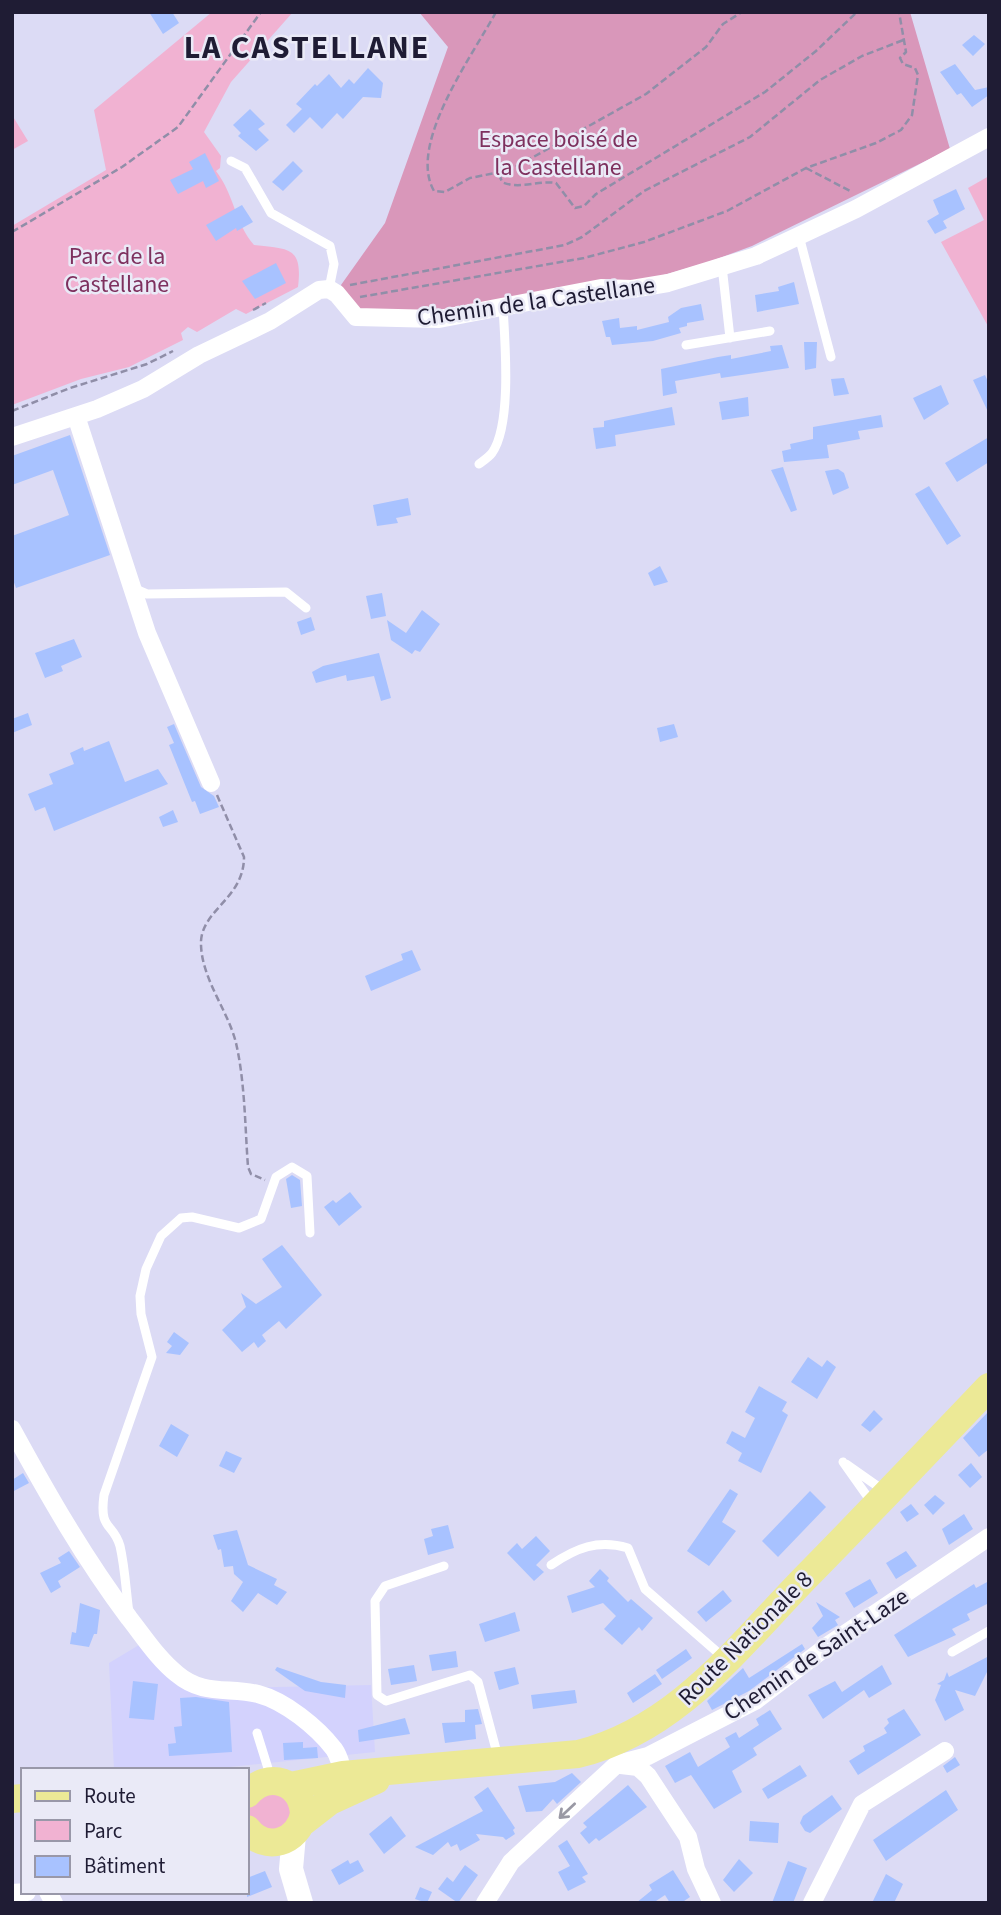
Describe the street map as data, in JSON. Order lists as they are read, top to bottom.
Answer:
{
  "streets": {
    "main road": ["Route Nationale 8"],
    "street": ["Chemin de la Castellane", "Chemin de Saint-Laze"]
  },
  "crossings": [
    ["Route Nationale 8", "Chemin de Saint-Laze"]
  ],
  "districts": ["LA CASTELLANE"],
  "parks": ["Espace boisé de la Castellane", "Parc de la Castellane"],
  "legend": ["Route", "Parc", "Bâtiment"]
}
